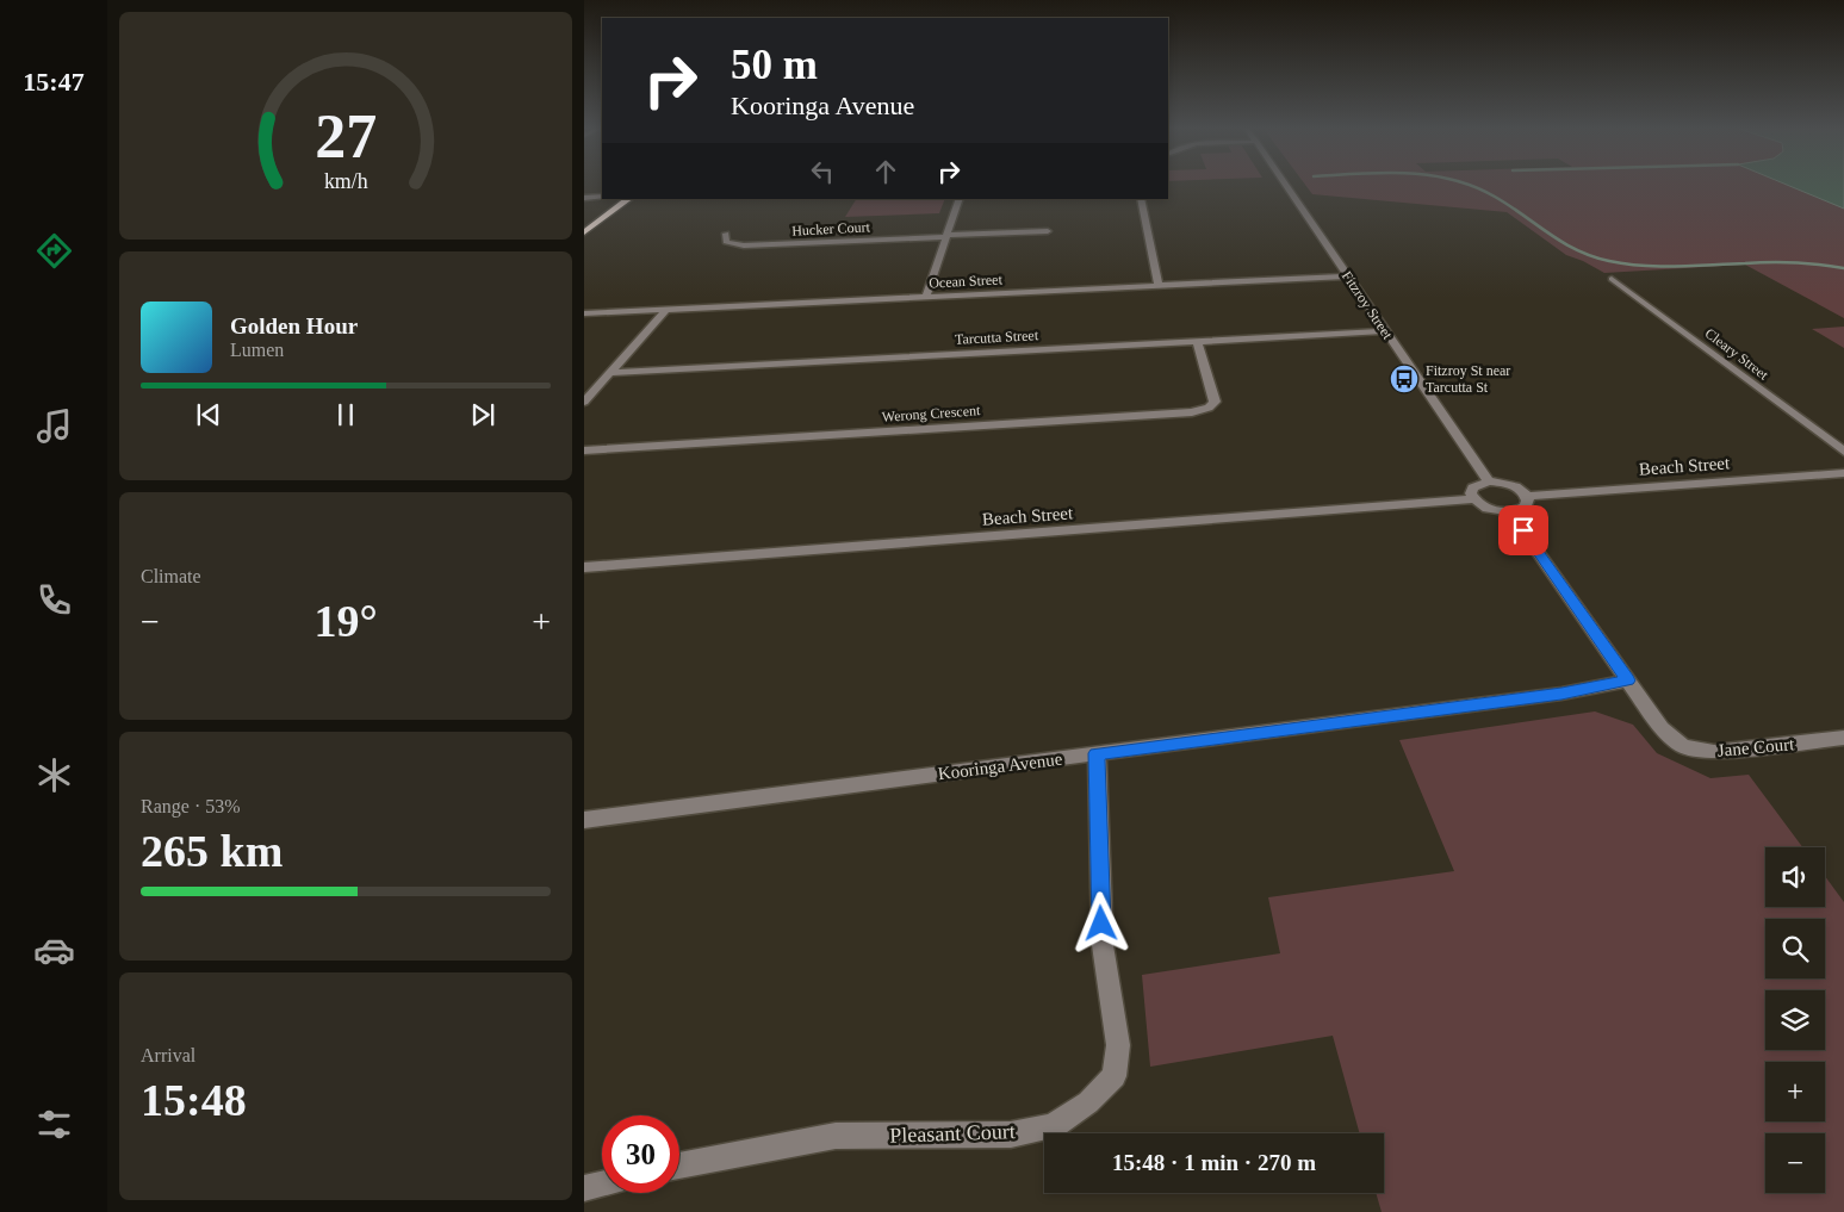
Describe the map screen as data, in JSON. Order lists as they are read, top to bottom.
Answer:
{
  "streets": {
    "street": [
      "Hucker Court",
      "Ocean Street",
      "Fitzroy Street",
      "Tarcutta Street",
      "Cleary Street",
      "Werong Crescent",
      "Beach Street",
      "Jane Court",
      "Kooringa Avenue",
      "Pleasant Court"
    ]
  },
  "crossings": [
    ["Ocean Street", "Fitzroy Street"],
    ["Fitzroy Street", "Tarcutta Street"],
    ["Tarcutta Street", "Werong Crescent"],
    ["Jane Court", "Kooringa Avenue"],
    ["Kooringa Avenue", "Pleasant Court"]
  ],
  "places": {
    "bus stop": ["Fitzroy St near Tarcutta St"]
  },
  "page": {
    "tabs": "15:47",
    "turn": ["50 m", "Kooringa Avenue"],
    "song": ["Golden Hour", "Lumen"],
    "tile": [
      "Climate",
      ["Range · 53%", "265 km"],
      ["Arrival", "15:48"]
    ],
    "heat": ["−", "19°", "+"],
    "map_buttons": ["+", "−"],
    "limit": "30",
    "trip": "15:48 · 1 min · 270 m",
    "gauge": ["27", "km/h"]
  }
}
